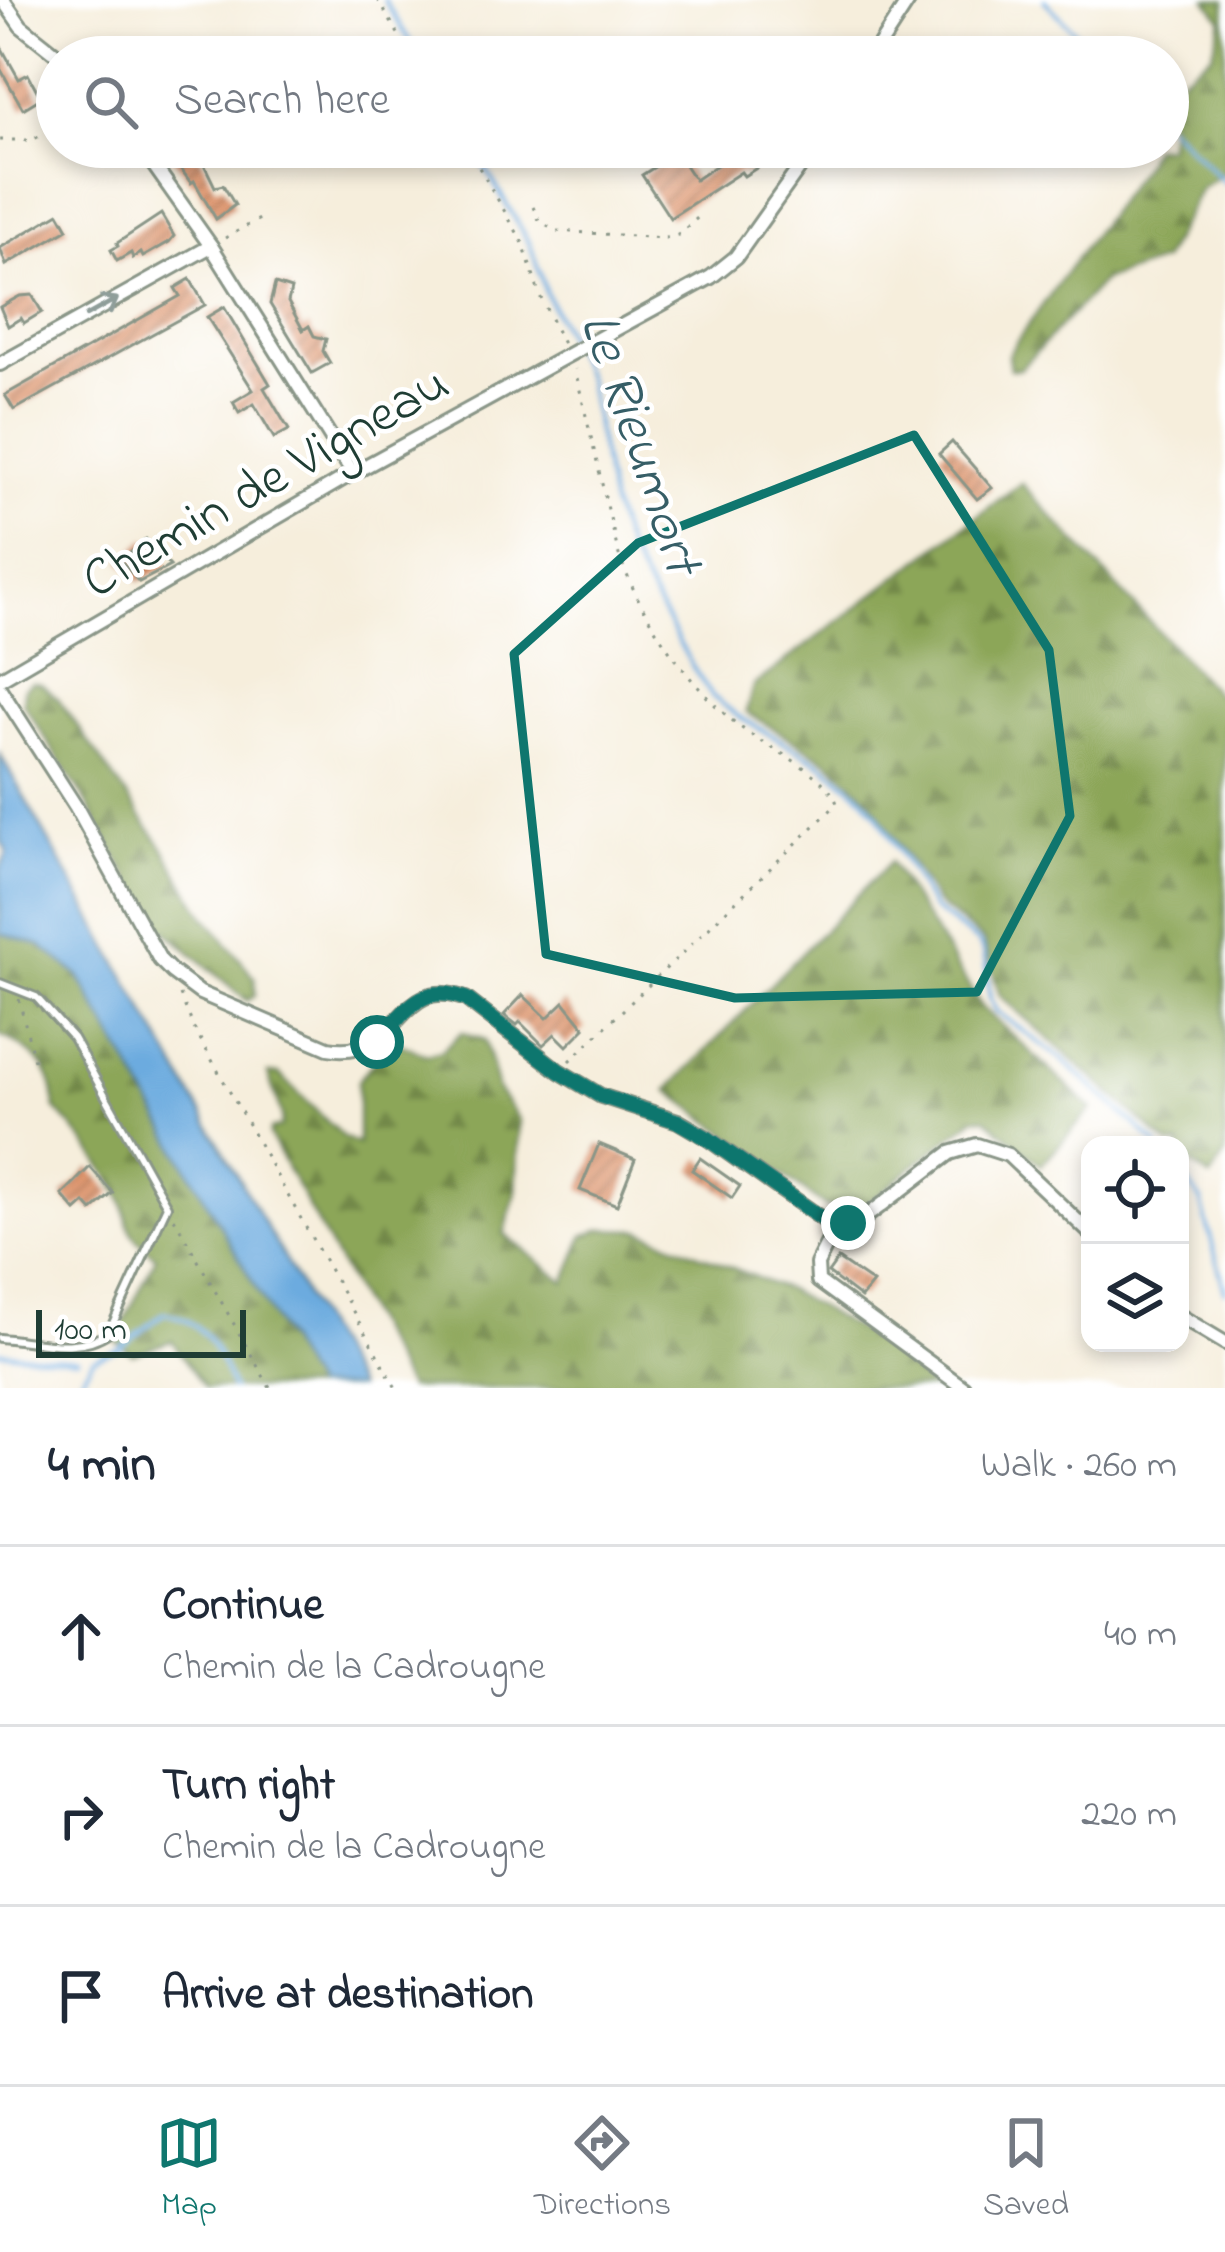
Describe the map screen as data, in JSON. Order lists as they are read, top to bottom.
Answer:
{
  "streets": {
    "street": ["Chemin de Vigneau"]
  },
  "water": ["Le Rieumort"],
  "scale_bar": "100 m",
  "page": {
    "search": "Search here",
    "scale": "100 m",
    "heading": ["4 min", "Walk · 260 m"],
    "list": [
      ["Continue", "Chemin de la Cadrougne", "40 m"],
      ["Turn right", "Chemin de la Cadrougne", "220 m"],
      "Arrive at destination"
    ],
    "nav": ["Map", "Directions", "Saved"]
  }
}
